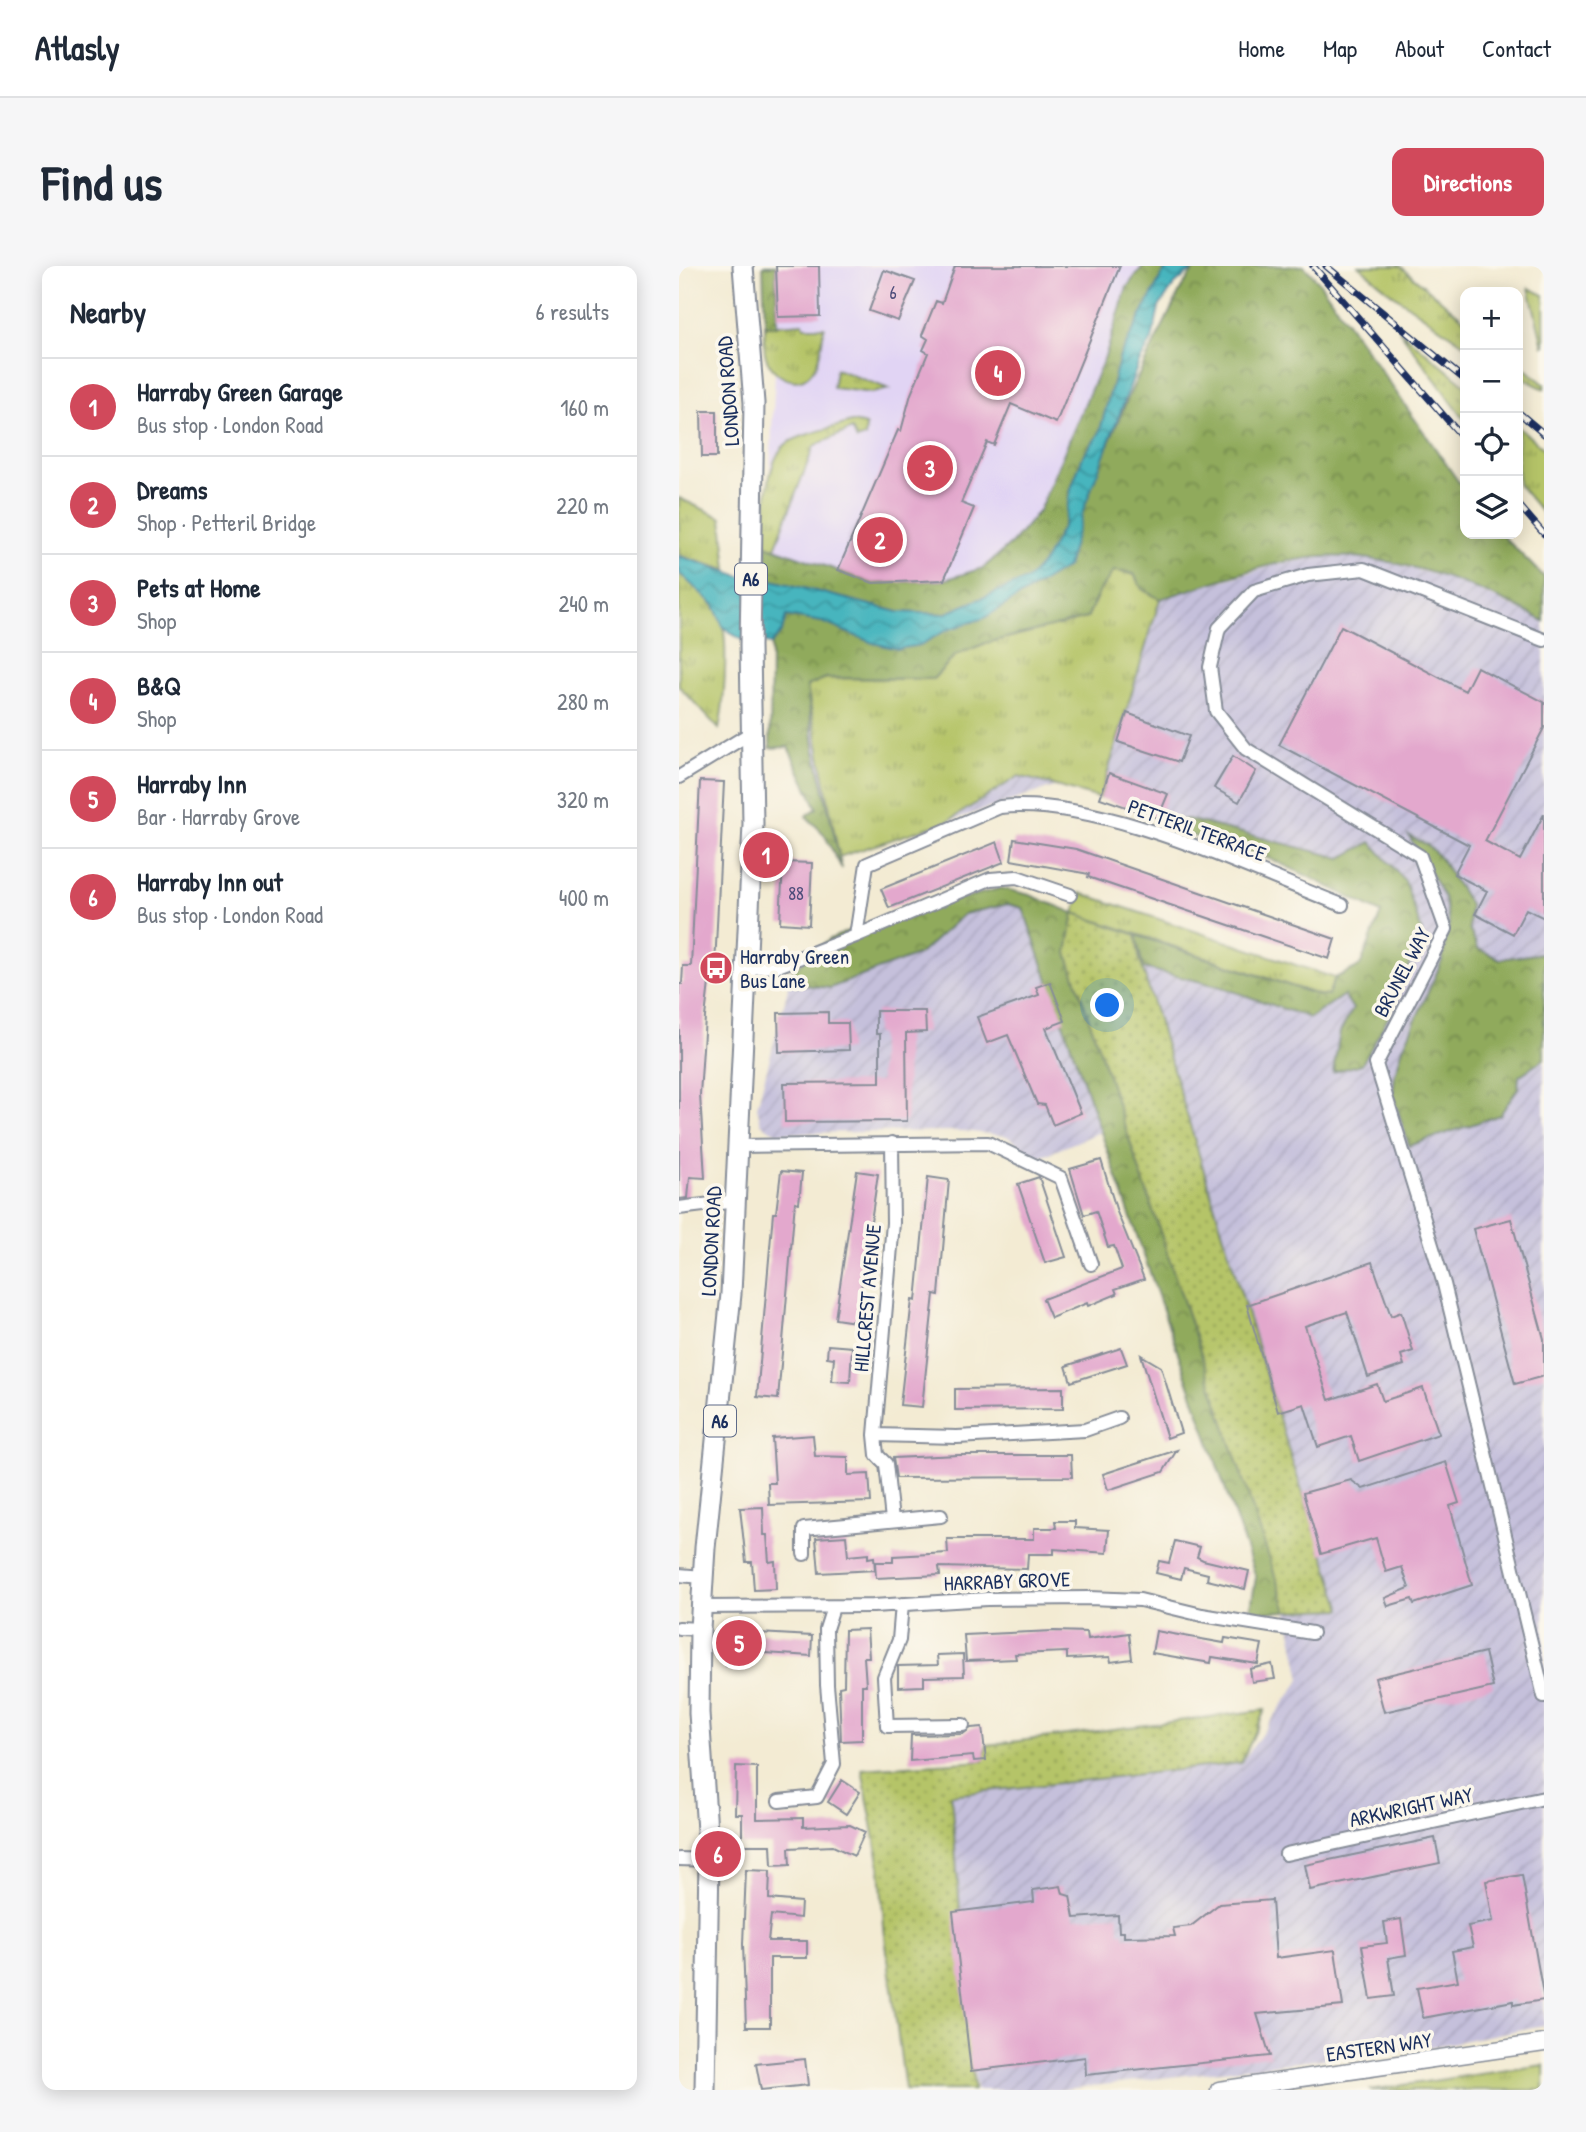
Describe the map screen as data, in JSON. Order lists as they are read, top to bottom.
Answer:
{
  "streets": {
    "main road": ["LONDON ROAD", "A6"],
    "street": [
      "PETTERIL TERRACE",
      "BRUNEL WAY",
      "HILLCREST AVENUE",
      "HARRABY GROVE",
      "ARKWRIGHT WAY",
      "EASTERN WAY"
    ]
  },
  "crossings": [
    ["LONDON ROAD", "HARRABY GROVE"]
  ],
  "places": {
    "bus stop": ["Harraby Green Bus Lane"]
  },
  "house_numbers": ["6", "88"],
  "page": {
    "header": "Atlasly",
    "nav": [
      "Home",
      "Map",
      "About",
      "Contact"
    ],
    "buttons": "Directions",
    "title": "Find us",
    "heading": ["Nearby", "6 results"],
    "map_buttons": ["+", "−"],
    "pins": [
      "4",
      "3",
      "2",
      "1",
      "5",
      "6"
    ],
    "list": [
      {
        "mark": "1",
        "name": "Harraby Green Garage",
        "note": "Bus stop · London Road",
        "value": "160 m"
      },
      {
        "mark": "2",
        "name": "Dreams",
        "note": "Shop · Petteril Bridge",
        "value": "220 m"
      },
      {
        "mark": "3",
        "name": "Pets at Home",
        "note": "Shop",
        "value": "240 m"
      },
      {
        "mark": "4",
        "name": "B&Q",
        "note": "Shop",
        "value": "280 m"
      },
      {
        "mark": "5",
        "name": "Harraby Inn",
        "note": "Bar · Harraby Grove",
        "value": "320 m"
      },
      {
        "mark": "6",
        "name": "Harraby Inn out",
        "note": "Bus stop · London Road",
        "value": "400 m"
      }
    ]
  }
}
